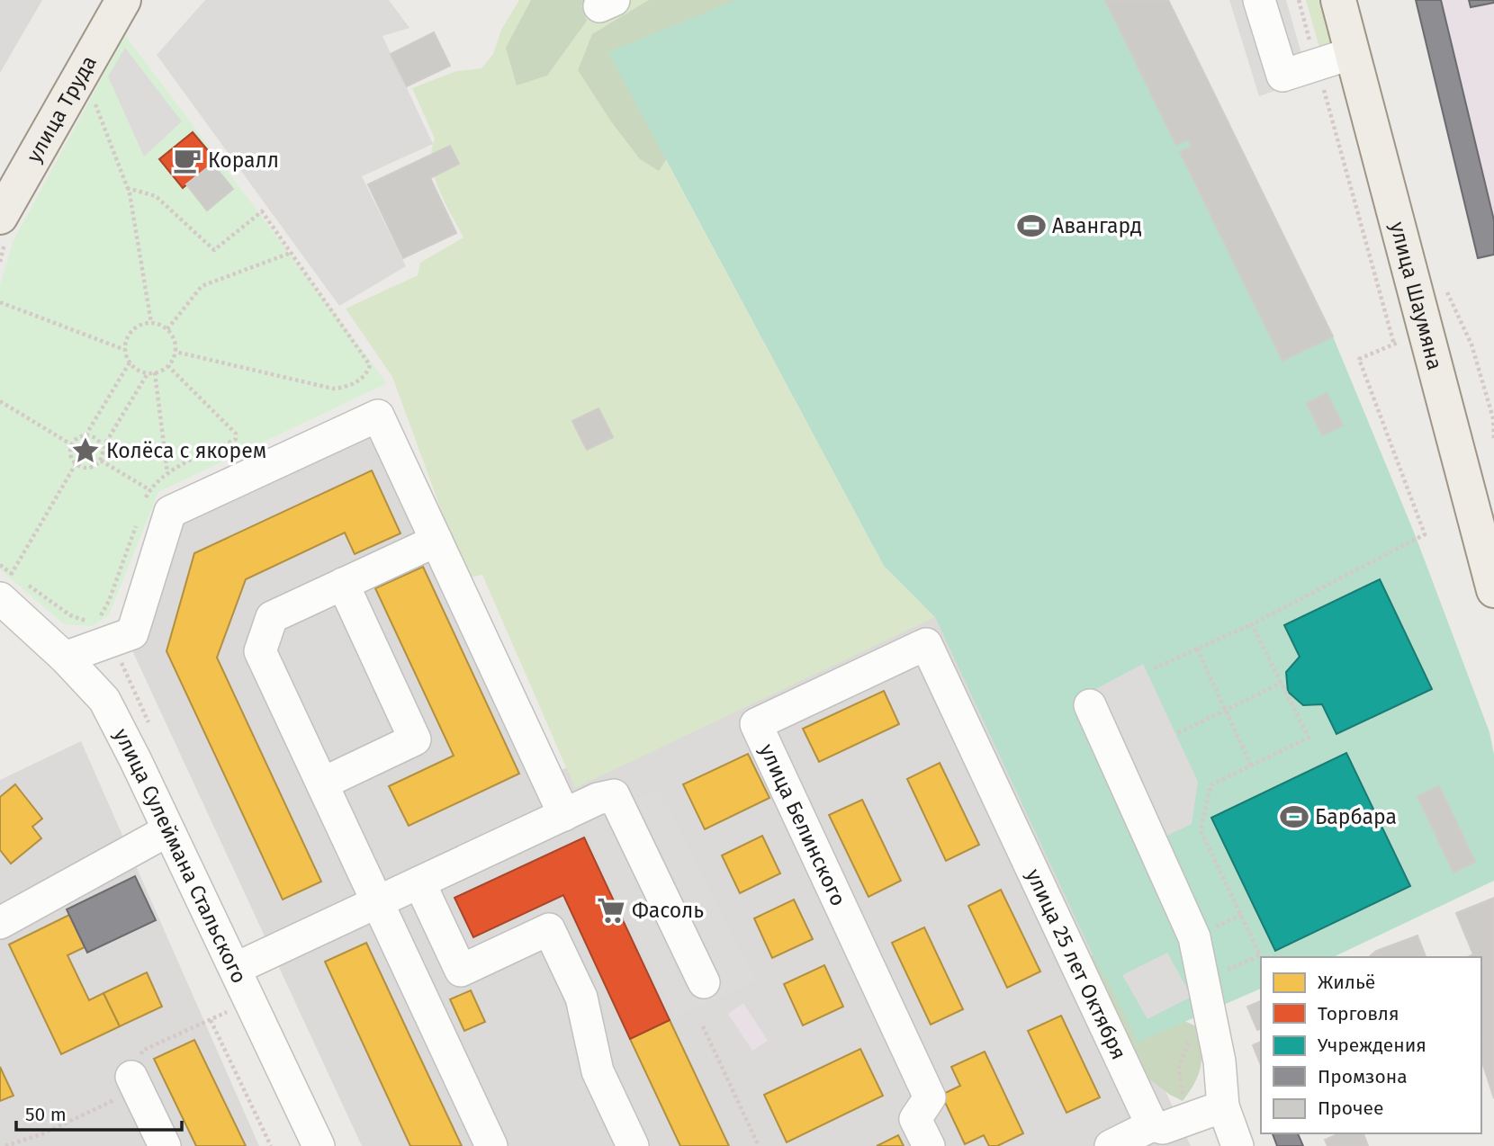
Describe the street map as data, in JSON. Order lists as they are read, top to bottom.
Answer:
{
  "streets": {
    "main road": ["улица Труда", "улица Шаумяна"],
    "street": ["улица Белинского", "улица Сулеймана Стальского", "улица 25 лет Октября"]
  },
  "crossings": [
    ["улица Белинского", "улица 25 лет Октября"]
  ],
  "places": {
    "cafe": ["Коралл"],
    "sports": ["Авангард", "Барбара"],
    "place": ["Колёса с якорем"],
    "supermarket": ["Фасоль"]
  },
  "legend": [
    "Жильё",
    "Торговля",
    "Учреждения",
    "Промзона",
    "Прочее"
  ],
  "scale_bar": "50 m"
}
